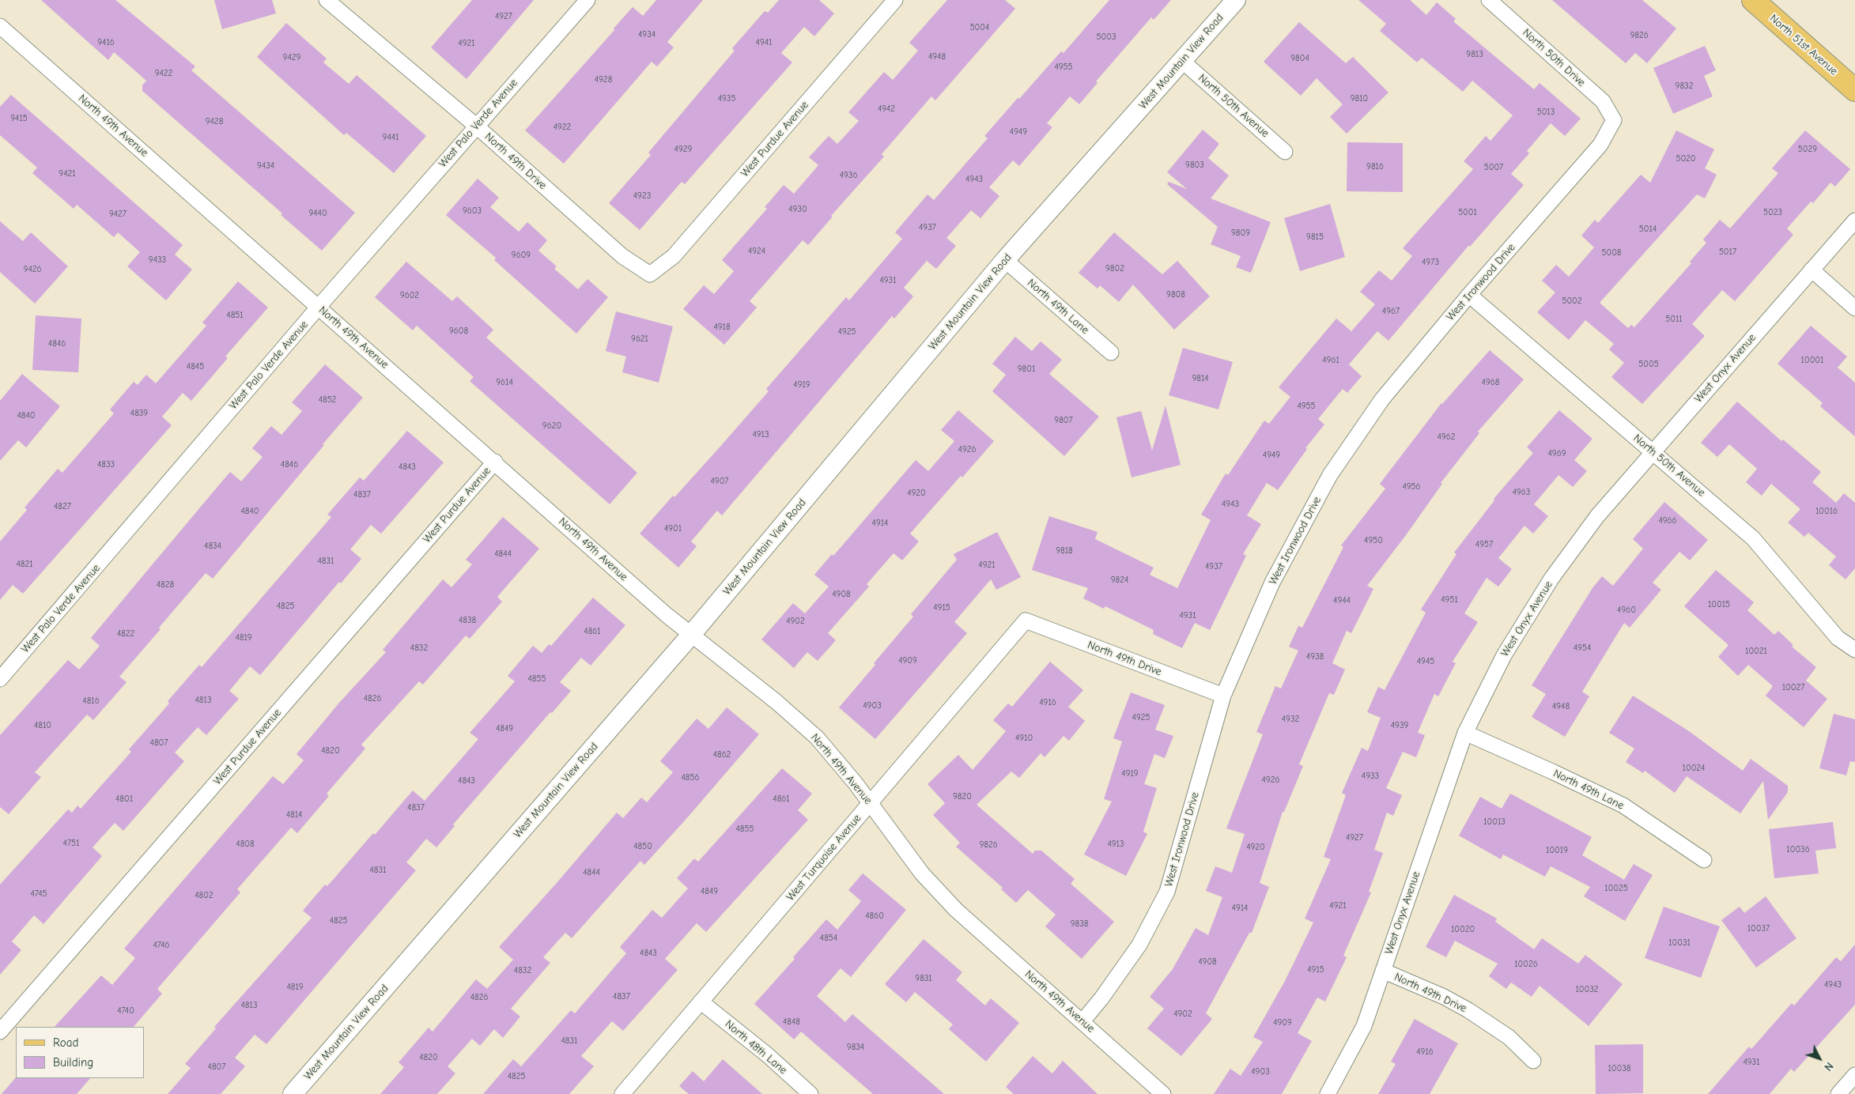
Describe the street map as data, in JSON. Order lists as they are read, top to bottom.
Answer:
{
  "streets": {
    "main road": ["North 51st Avenue"],
    "street": [
      "North 50th Drive",
      "West Mountain View Road",
      "North 50th Avenue",
      "West Palo Verde Avenue",
      "North 49th Avenue",
      "West Purdue Avenue",
      "North 49th Drive",
      "West Ironwood Drive",
      "North 49th Lane",
      "West Onyx Avenue",
      "West Turquoise Avenue",
      "North 48th Lane"
    ]
  },
  "crossings": [
    ["North 50th Drive", "West Ironwood Drive"],
    ["West Mountain View Road", "North 50th Avenue"],
    ["West Mountain View Road", "North 49th Avenue"],
    ["West Mountain View Road", "North 49th Lane"],
    ["North 50th Avenue", "West Ironwood Drive"],
    ["North 50th Avenue", "West Onyx Avenue"],
    ["West Palo Verde Avenue", "North 49th Avenue"],
    ["West Palo Verde Avenue", "North 49th Drive"],
    ["North 49th Avenue", "West Purdue Avenue"],
    ["North 49th Avenue", "West Ironwood Drive"],
    ["North 49th Avenue", "West Turquoise Avenue"],
    ["West Purdue Avenue", "North 49th Drive"],
    ["North 49th Drive", "West Ironwood Drive"],
    ["North 49th Drive", "West Onyx Avenue"],
    ["North 49th Drive", "West Turquoise Avenue"],
    ["North 49th Lane", "West Onyx Avenue"],
    ["West Turquoise Avenue", "North 48th Lane"]
  ],
  "house_numbers": [
    "4927",
    "5004",
    "4934",
    "9826",
    "5003",
    "9416",
    "4941",
    "4921",
    "9813",
    "4948",
    "9429",
    "9804",
    "4955",
    "9422",
    "4928",
    "9832",
    "4935",
    "9810",
    "4942",
    "5013",
    "9415",
    "9428",
    "4922",
    "4949",
    "9441",
    "4929",
    "5029",
    "5020",
    "9803",
    "9434",
    "9816",
    "5007",
    "9421",
    "4936",
    "4943",
    "4923",
    "4930",
    "9603",
    "5001",
    "5023",
    "9440",
    "9427",
    "4937",
    "5014",
    "9809",
    "9815",
    "4924",
    "5017",
    "5008",
    "9609",
    "9433",
    "4973",
    "9802",
    "9426",
    "4931",
    "9808",
    "9602",
    "5002",
    "4967",
    "4851",
    "5011",
    "4918",
    "9608",
    "4925",
    "9621",
    "4846",
    "4961",
    "10001",
    "5005",
    "4845",
    "9801",
    "9814",
    "9614",
    "4968",
    "4919",
    "4852",
    "4955",
    "4839",
    "4840",
    "9807",
    "9620",
    "4913",
    "4962",
    "4926",
    "4969",
    "4949",
    "4833",
    "4846",
    "4843",
    "4907",
    "4956",
    "4963",
    "4920",
    "4837",
    "4943",
    "4827",
    "4840",
    "10016",
    "4966",
    "4914",
    "4901",
    "4950",
    "4957",
    "4834",
    "9818",
    "4844",
    "4831",
    "4821",
    "4921",
    "4937",
    "9824",
    "4828",
    "4908",
    "4951",
    "4944",
    "10015",
    "4825",
    "4915",
    "4960",
    "4931",
    "4838",
    "4902",
    "4861",
    "4822",
    "4819",
    "4832",
    "4954",
    "10021",
    "4938",
    "4909",
    "4945",
    "4855",
    "10027",
    "4826",
    "4813",
    "4816",
    "4916",
    "4903",
    "4948",
    "4925",
    "4932",
    "4810",
    "4939",
    "4849",
    "4910",
    "4807",
    "4820",
    "4862",
    "10024",
    "4919",
    "4933",
    "4856",
    "4926",
    "4843",
    "9820",
    "4801",
    "4861",
    "4837",
    "4814",
    "10013",
    "4855",
    "4927",
    "4751",
    "4808",
    "4913",
    "9826",
    "4850",
    "4920",
    "10036",
    "10019",
    "4831",
    "4844",
    "10025",
    "4849",
    "4745",
    "4802",
    "4921",
    "4914",
    "4860",
    "4825",
    "9838",
    "10037",
    "10020",
    "4854",
    "10031",
    "4746",
    "4843",
    "4908",
    "10026",
    "4915",
    "4832",
    "9831",
    "4943",
    "4819",
    "10032",
    "4837",
    "4826",
    "4813",
    "4740",
    "4902",
    "4848",
    "4909",
    "4831",
    "9834",
    "4916",
    "4820",
    "4931",
    "4807",
    "10038",
    "4903",
    "4825"
  ],
  "legend": ["Road", "Building"],
  "north": "bottom right"
}
